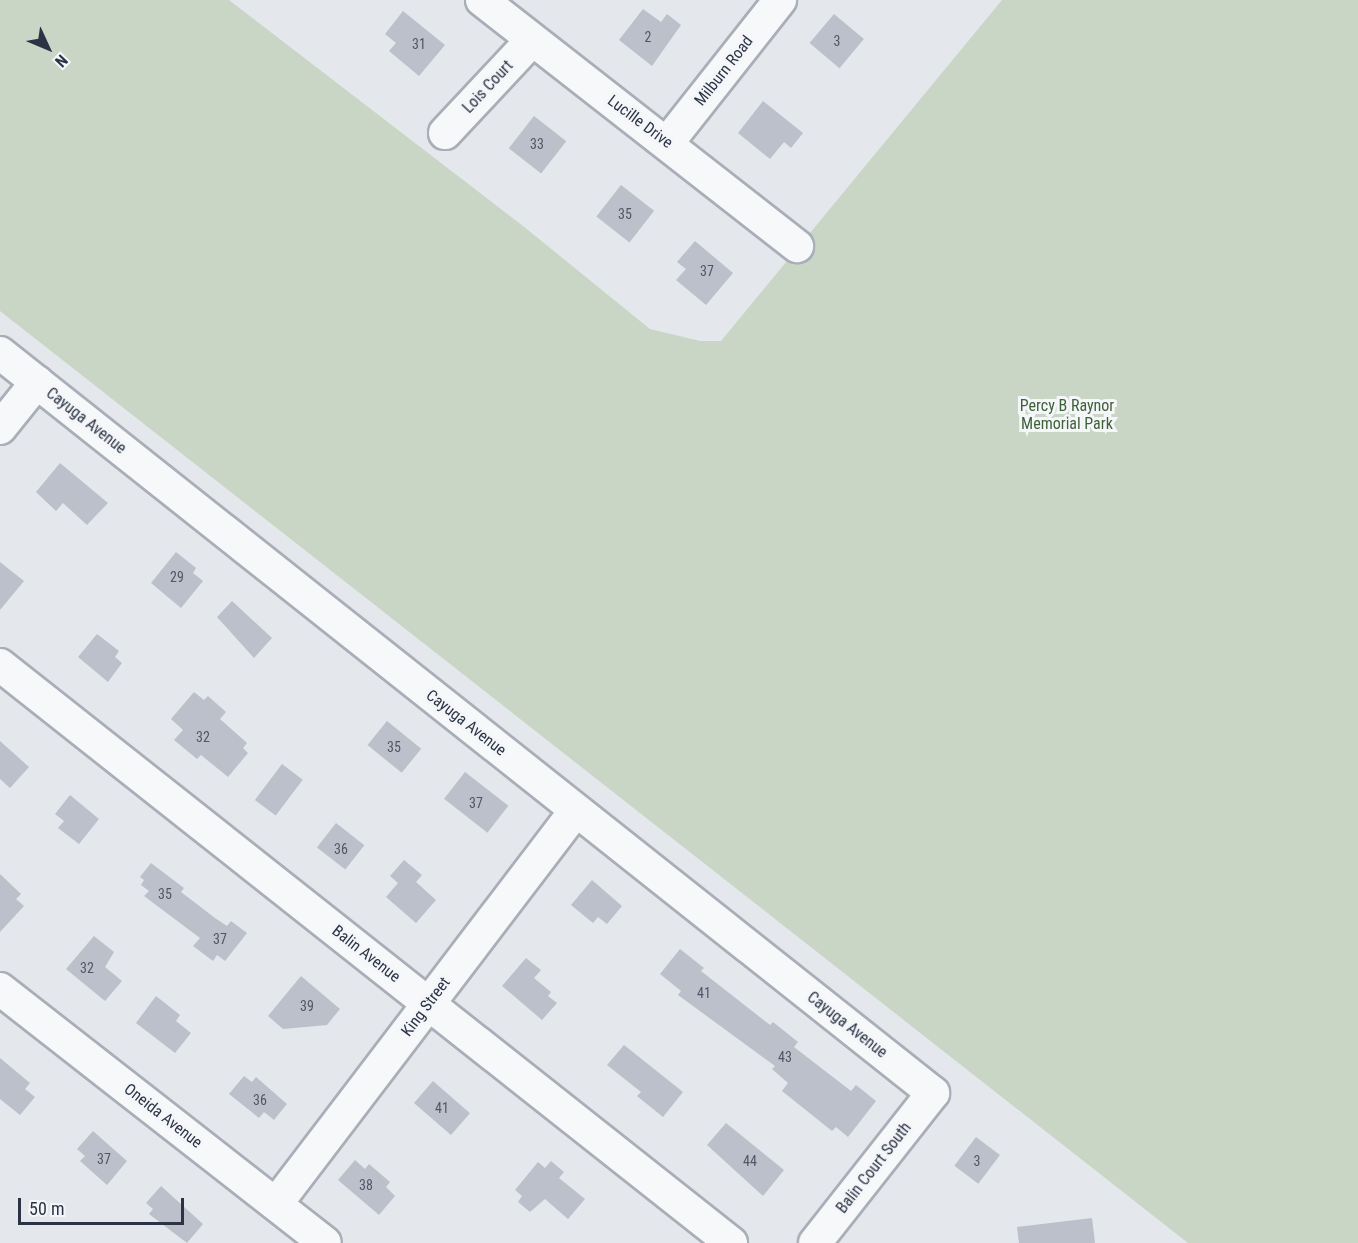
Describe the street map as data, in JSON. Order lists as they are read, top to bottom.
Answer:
{
  "streets": {
    "street": [
      "Milburn Road",
      "Lois Court",
      "Lucille Drive",
      "Cayuga Avenue",
      "Balin Avenue",
      "King Street",
      "Oneida Avenue",
      "Balin Court South"
    ]
  },
  "crossings": [
    ["Milburn Road", "Lucille Drive"],
    ["Lois Court", "Lucille Drive"],
    ["Cayuga Avenue", "King Street"],
    ["Cayuga Avenue", "Balin Court South"],
    ["Balin Avenue", "King Street"],
    ["King Street", "Oneida Avenue"]
  ],
  "parks": ["Percy B Raynor Memorial Park"],
  "house_numbers": [
    "2",
    "3",
    "31",
    "33",
    "35",
    "37",
    "29",
    "32",
    "35",
    "37",
    "36",
    "35",
    "37",
    "32",
    "41",
    "39",
    "43",
    "36",
    "41",
    "37",
    "44",
    "3",
    "38"
  ],
  "scale_bar": "50 m",
  "north": "bottom right"
}
